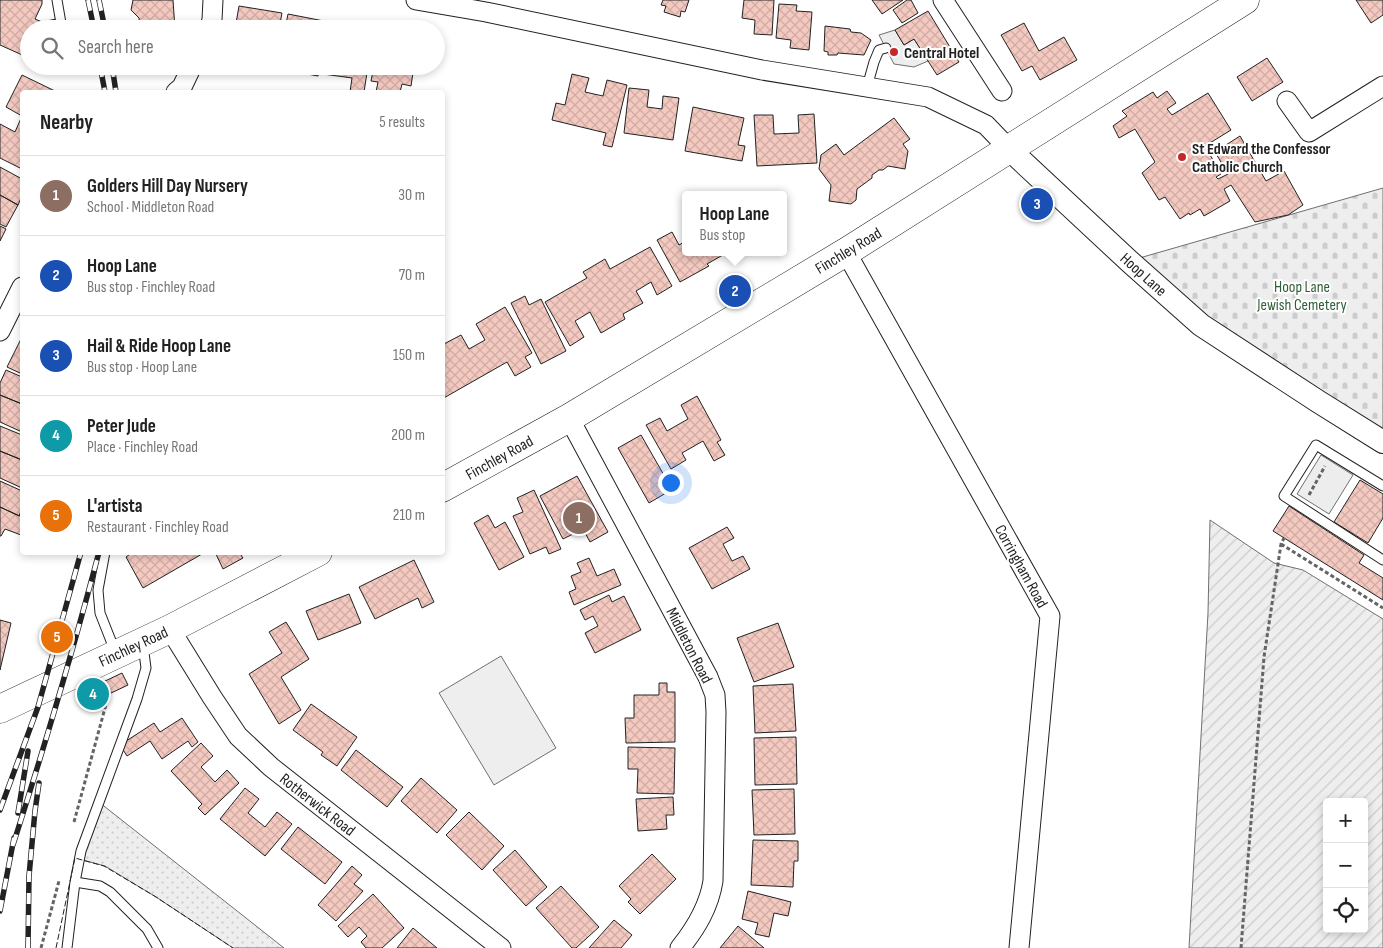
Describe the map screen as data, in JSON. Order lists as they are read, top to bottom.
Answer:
{
  "streets": {
    "main road": ["Finchley Road"],
    "street": [
      "Hoop Lane",
      "Corringham Road",
      "Middleton Road",
      "Rotherwick Road"
    ]
  },
  "crossings": [
    ["Finchley Road", "Hoop Lane"],
    ["Finchley Road", "Corringham Road"],
    ["Finchley Road", "Middleton Road"],
    ["Finchley Road", "Rotherwick Road"]
  ],
  "parks": ["Hoop Lane Jewish Cemetery"],
  "places": ["Central Hotel", "St Edward the Confessor Catholic Church"],
  "page": {
    "search": "Search here",
    "heading": ["Nearby", "5 results"],
    "list": [
      {
        "mark": "1",
        "name": "Golders Hill Day Nursery",
        "note": "School · Middleton Road",
        "value": "30 m"
      },
      {
        "mark": "2",
        "name": "Hoop Lane",
        "note": "Bus stop · Finchley Road",
        "value": "70 m"
      },
      {
        "mark": "3",
        "name": "Hail & Ride Hoop Lane",
        "note": "Bus stop · Hoop Lane",
        "value": "150 m"
      },
      {
        "mark": "4",
        "name": "Peter Jude",
        "note": "Place · Finchley Road",
        "value": "200 m"
      },
      {
        "mark": "5",
        "name": "L'artista",
        "note": "Restaurant · Finchley Road",
        "value": "210 m"
      }
    ],
    "pins": [
      "3",
      "2",
      "1",
      "5",
      "4"
    ],
    "popup": ["Hoop Lane", "Bus stop"],
    "map_buttons": ["+", "−"]
  }
}
